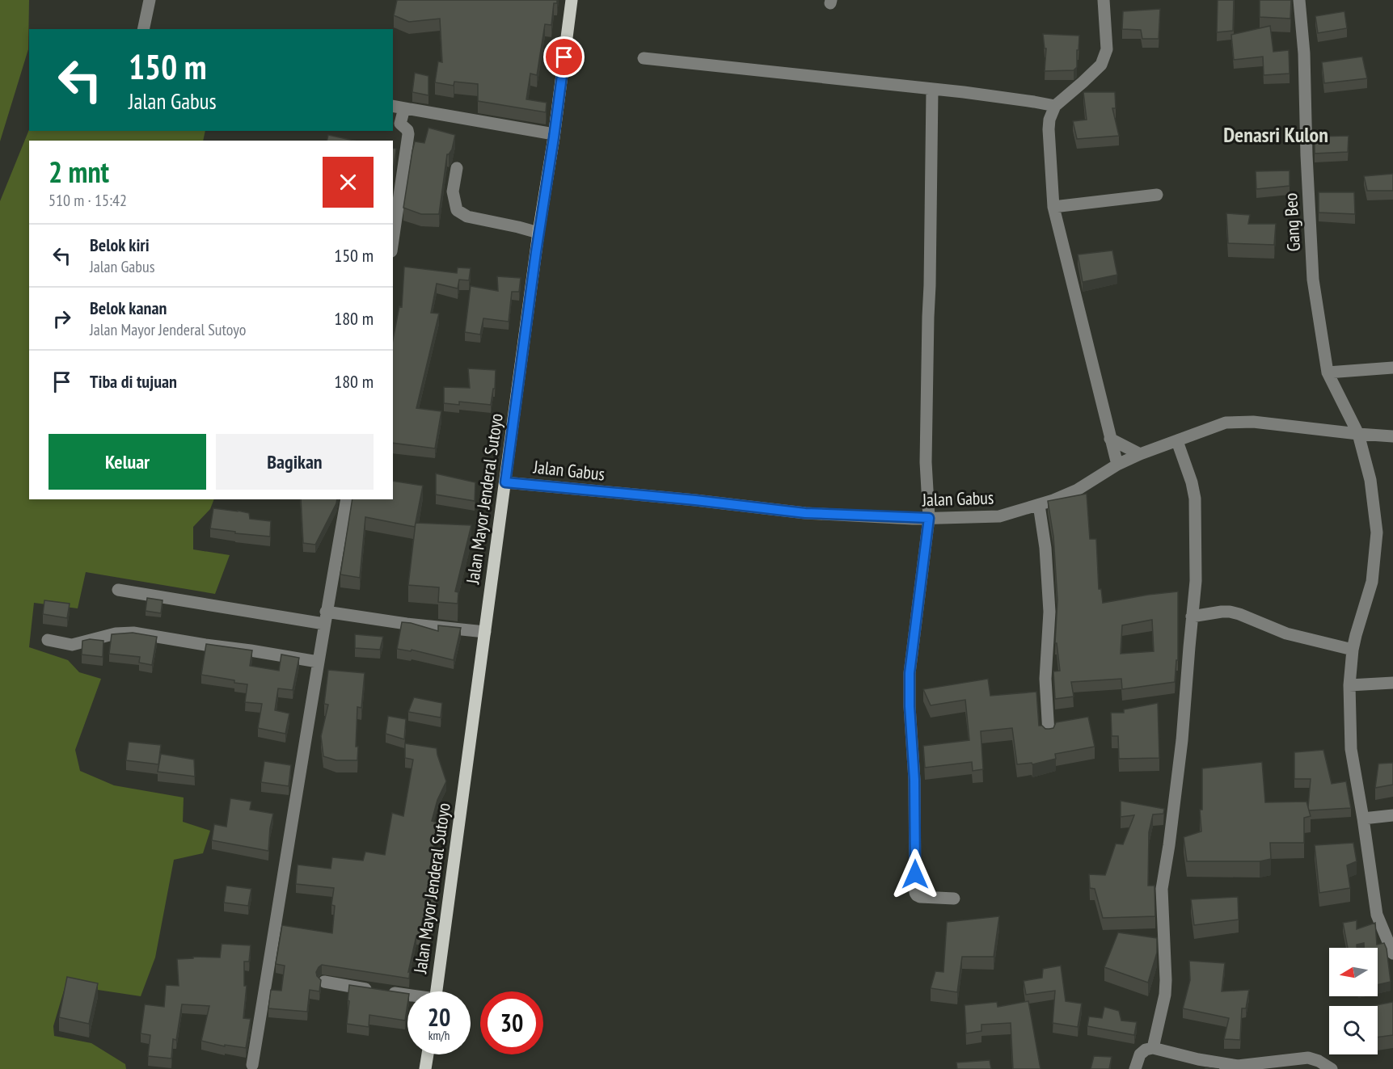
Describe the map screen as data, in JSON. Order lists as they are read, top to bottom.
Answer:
{
  "streets": {
    "main road": ["Jalan Mayor Jenderal Sutoyo"],
    "street": ["Gang Beo", "Jalan Gabus"]
  },
  "crossings": [
    ["Gang Beo", "Jalan Gabus"],
    ["Jalan Gabus", "Jalan Mayor Jenderal Sutoyo"]
  ],
  "districts": ["Denasri Kulon"],
  "north": "left",
  "page": {
    "turn": ["150 m", "Jalan Gabus"],
    "heading": ["2 mnt", "510 m · 15:42"],
    "list": [
      {
        "name": "Belok kiri",
        "note": "Jalan Gabus",
        "value": "150 m"
      },
      {
        "name": "Belok kanan",
        "note": "Jalan Mayor Jenderal Sutoyo",
        "value": "180 m"
      },
      {
        "name": "Tiba di tujuan",
        "value": "180 m"
      }
    ],
    "buttons": ["Keluar", "Bagikan"],
    "speed": "20 km/h",
    "limit": "30"
  }
}
